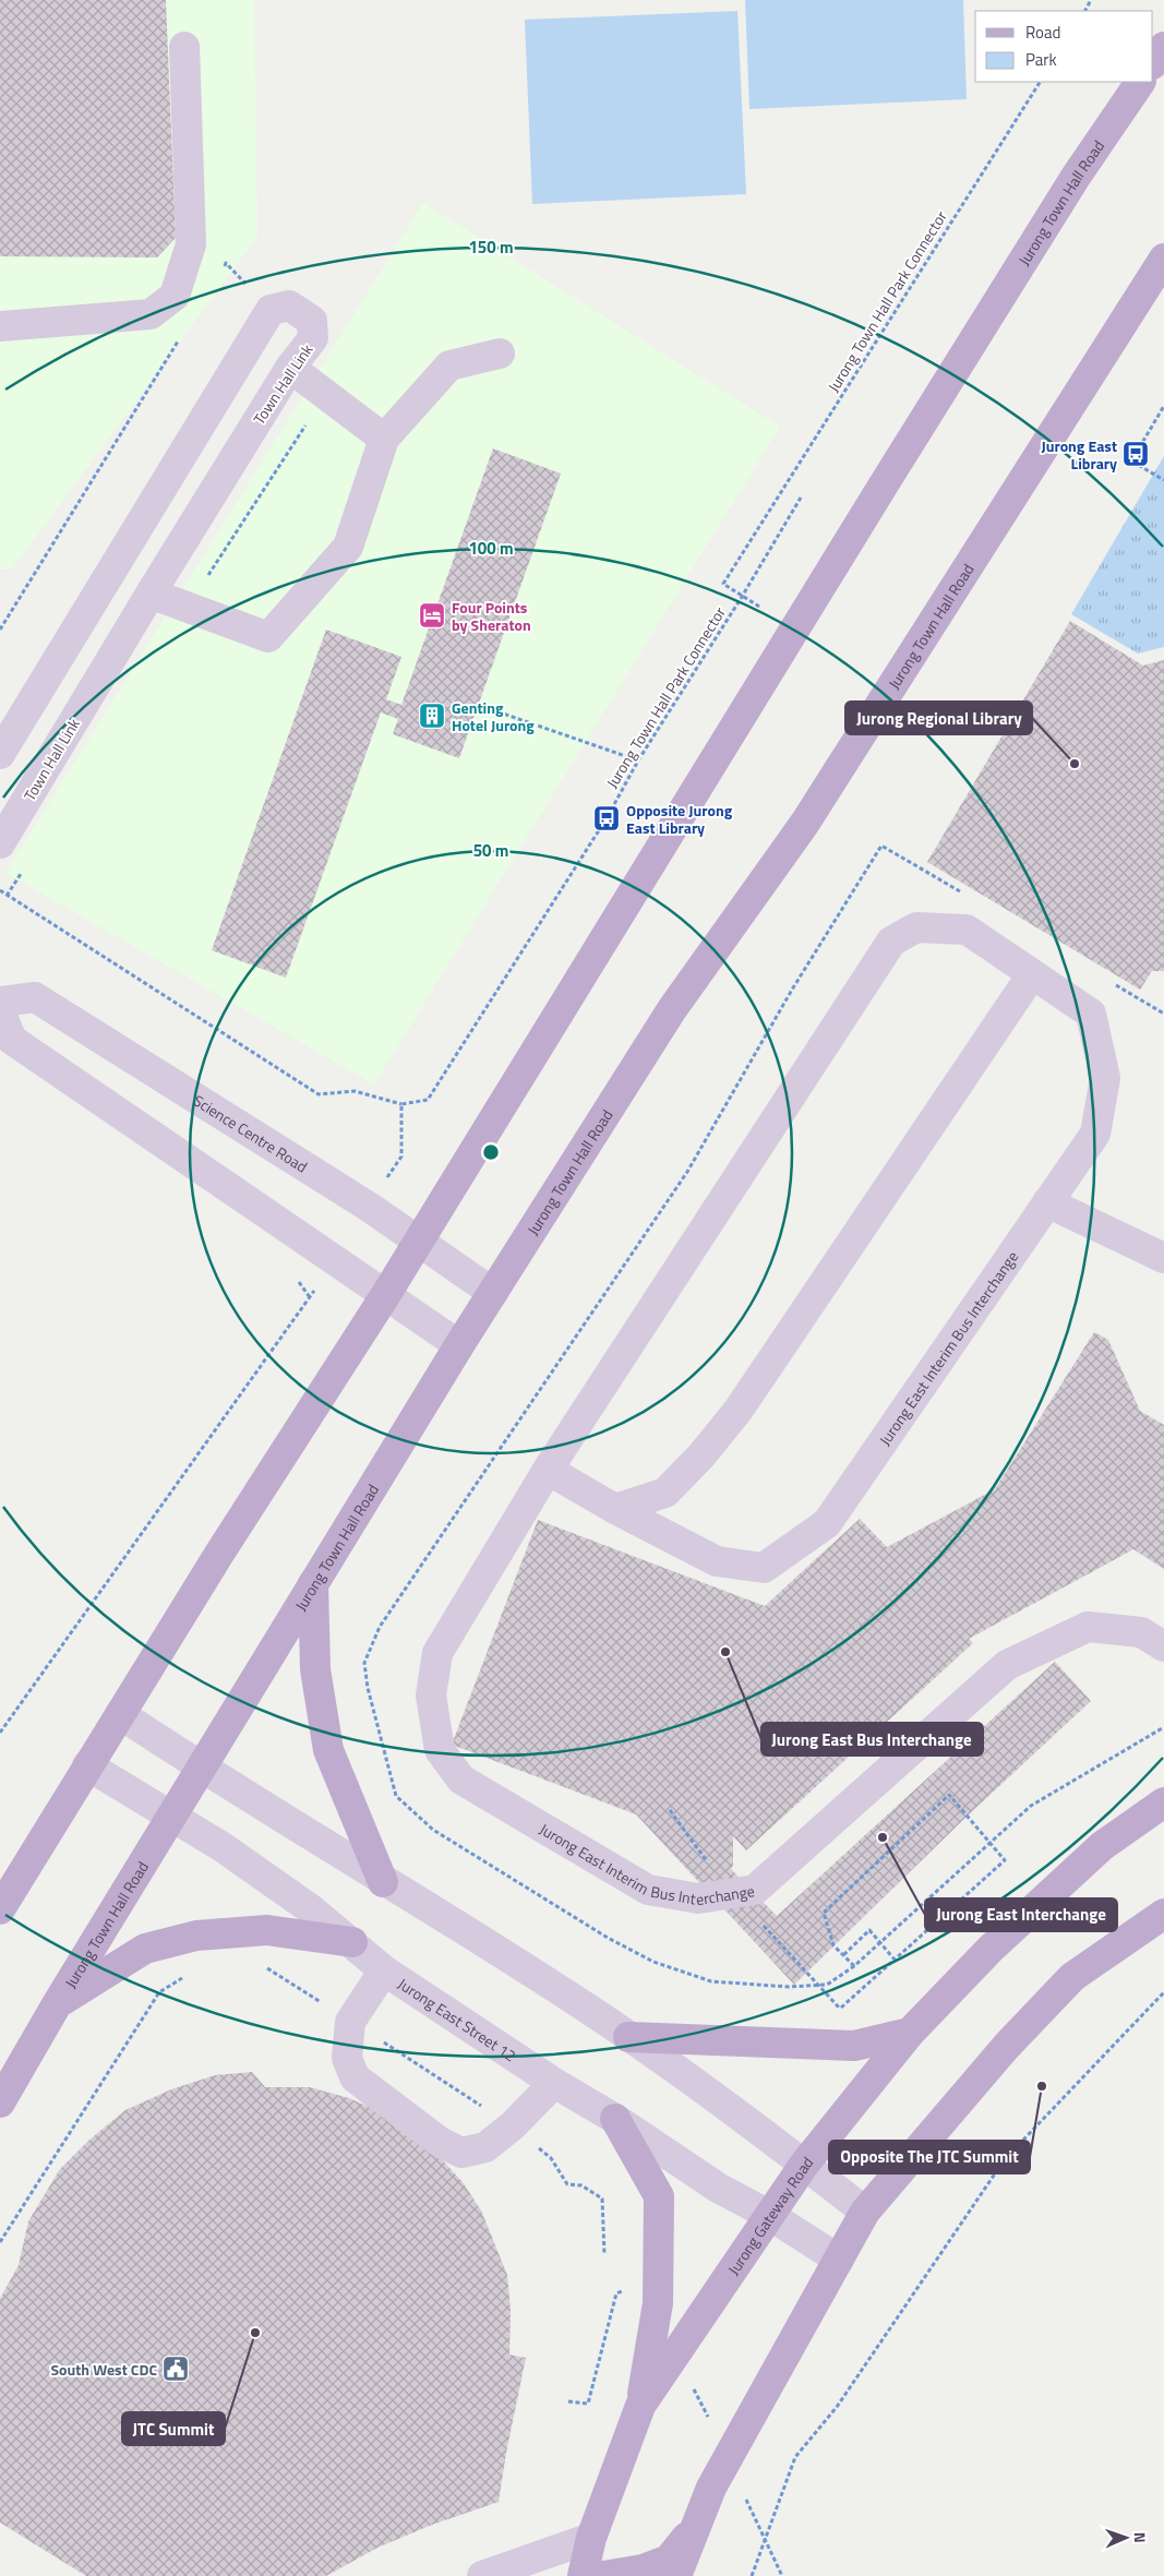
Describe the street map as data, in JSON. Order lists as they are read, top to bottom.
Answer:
{
  "streets": {
    "main road": ["Jurong Town Hall Road", "Jurong Gateway Road"],
    "street": [
      "Town Hall Link",
      "Science Centre Road",
      "Jurong East Interim Bus Interchange",
      "Jurong East Street 12"
    ],
    "path": ["Jurong Town Hall Park Connector"]
  },
  "crossings": [
    ["Jurong Town Hall Road", "Science Centre Road"],
    ["Jurong Town Hall Road", "Jurong East Street 12"],
    ["Jurong East Street 12", "Jurong Gateway Road"]
  ],
  "places": {
    "bus stop": ["Jurong East Library", "Opposite Jurong East Library"],
    "hotel": ["Four Points by Sheraton"],
    "building": ["Genting Hotel Jurong"],
    "other": [
      "Jurong Regional Library",
      "Jurong East Bus Interchange",
      "Jurong East Interchange",
      "Opposite The JTC Summit",
      "JTC Summit"
    ],
    "public building": ["South West CDC"]
  },
  "legend": ["Road", "Park"],
  "north": "right",
  "rings": ["150 m", "100 m", "50 m"]
}
